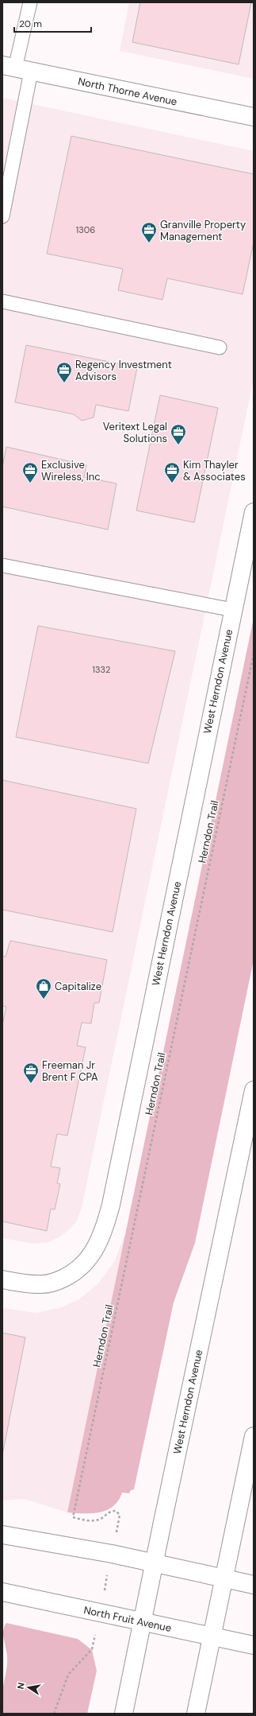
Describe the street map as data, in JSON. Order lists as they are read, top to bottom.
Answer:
{
  "streets": {
    "street": ["North Thorne Avenue", "West Herndon Avenue", "North Fruit Avenue"],
    "path": ["Herndon Trail"]
  },
  "crossings": [
    ["West Herndon Avenue", "North Fruit Avenue"]
  ],
  "places": {
    "office": [
      "Granville Property Management",
      "Regency Investment Advisors",
      "Veritext Legal Solutions",
      "Exclusive Wireless, Inc",
      "Kim Thayler & Associates",
      "Freeman Jr Brent F CPA"
    ],
    "shop": ["Capitalize"]
  },
  "house_numbers": ["1306", "1332"],
  "scale_bar": "20 m",
  "north": "left"
}
